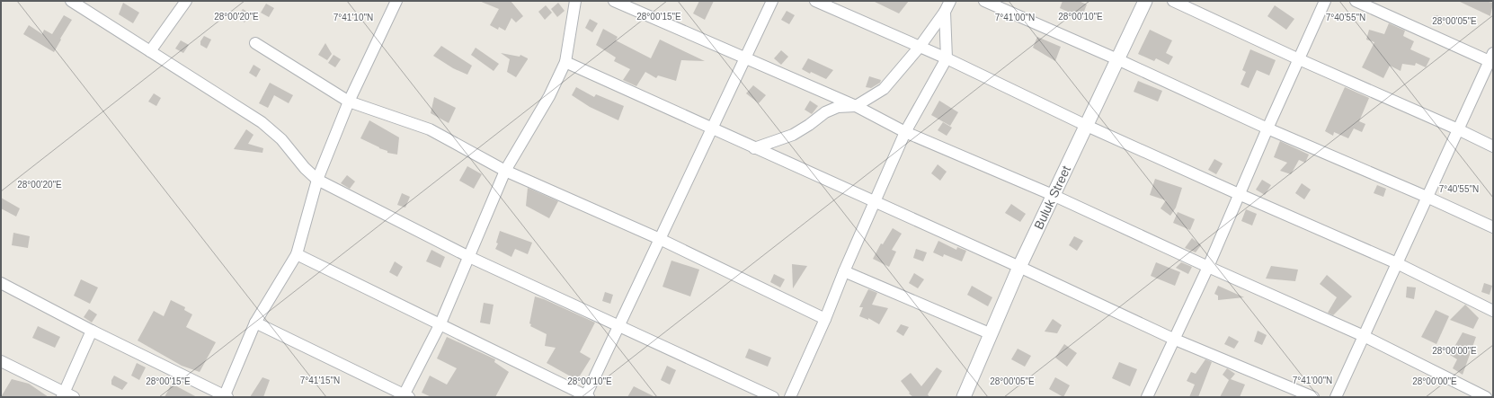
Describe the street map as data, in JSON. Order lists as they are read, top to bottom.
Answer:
{
  "streets": {
    "street": ["Buluk Street"]
  },
  "coordinates": [
    "28°00'20\"E",
    "28°00'15\"E",
    "28°00'10\"E",
    "7°41'10\"N",
    "7°41'00\"N",
    "7°40'55\"N",
    "28°00'05\"E",
    "28°00'00\"E",
    "7°41'15\"N"
  ]
}
